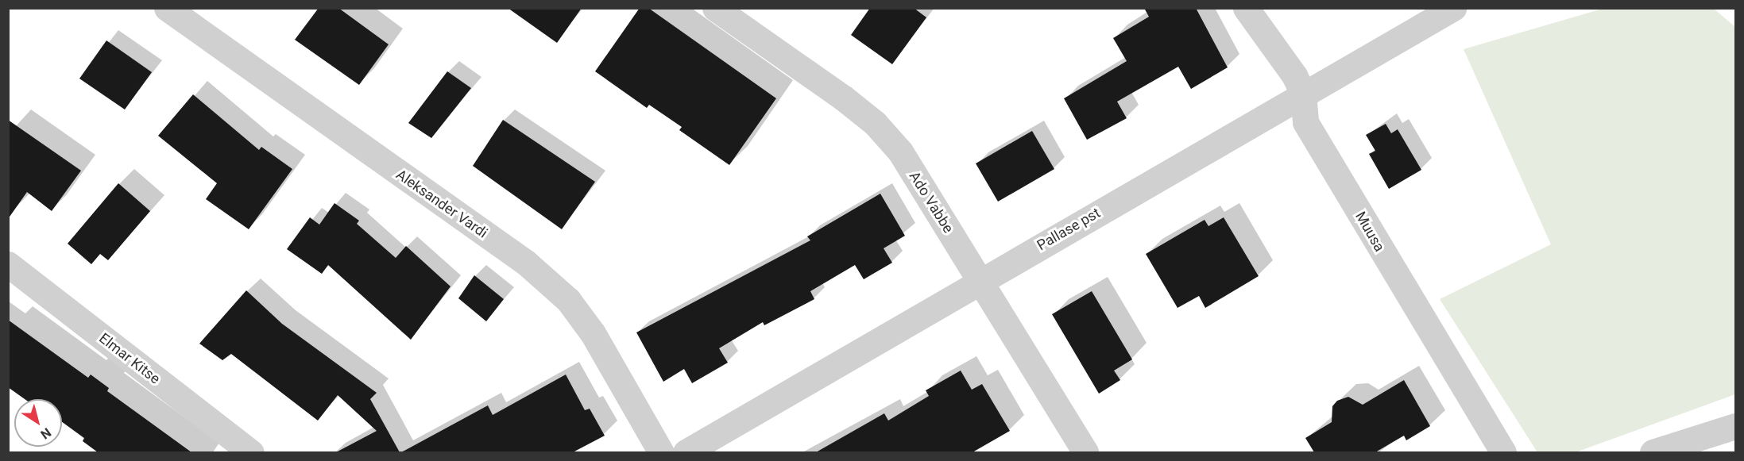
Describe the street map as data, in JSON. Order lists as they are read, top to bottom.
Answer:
{
  "streets": {
    "street": [
      "Ado Vabbe",
      "Aleksander Vardi",
      "Pallase pst",
      "Muusa",
      "Elmar Kitse"
    ]
  },
  "crossings": [
    ["Ado Vabbe", "Pallase pst"],
    ["Pallase pst", "Muusa"]
  ],
  "north": "bottom right"
}
